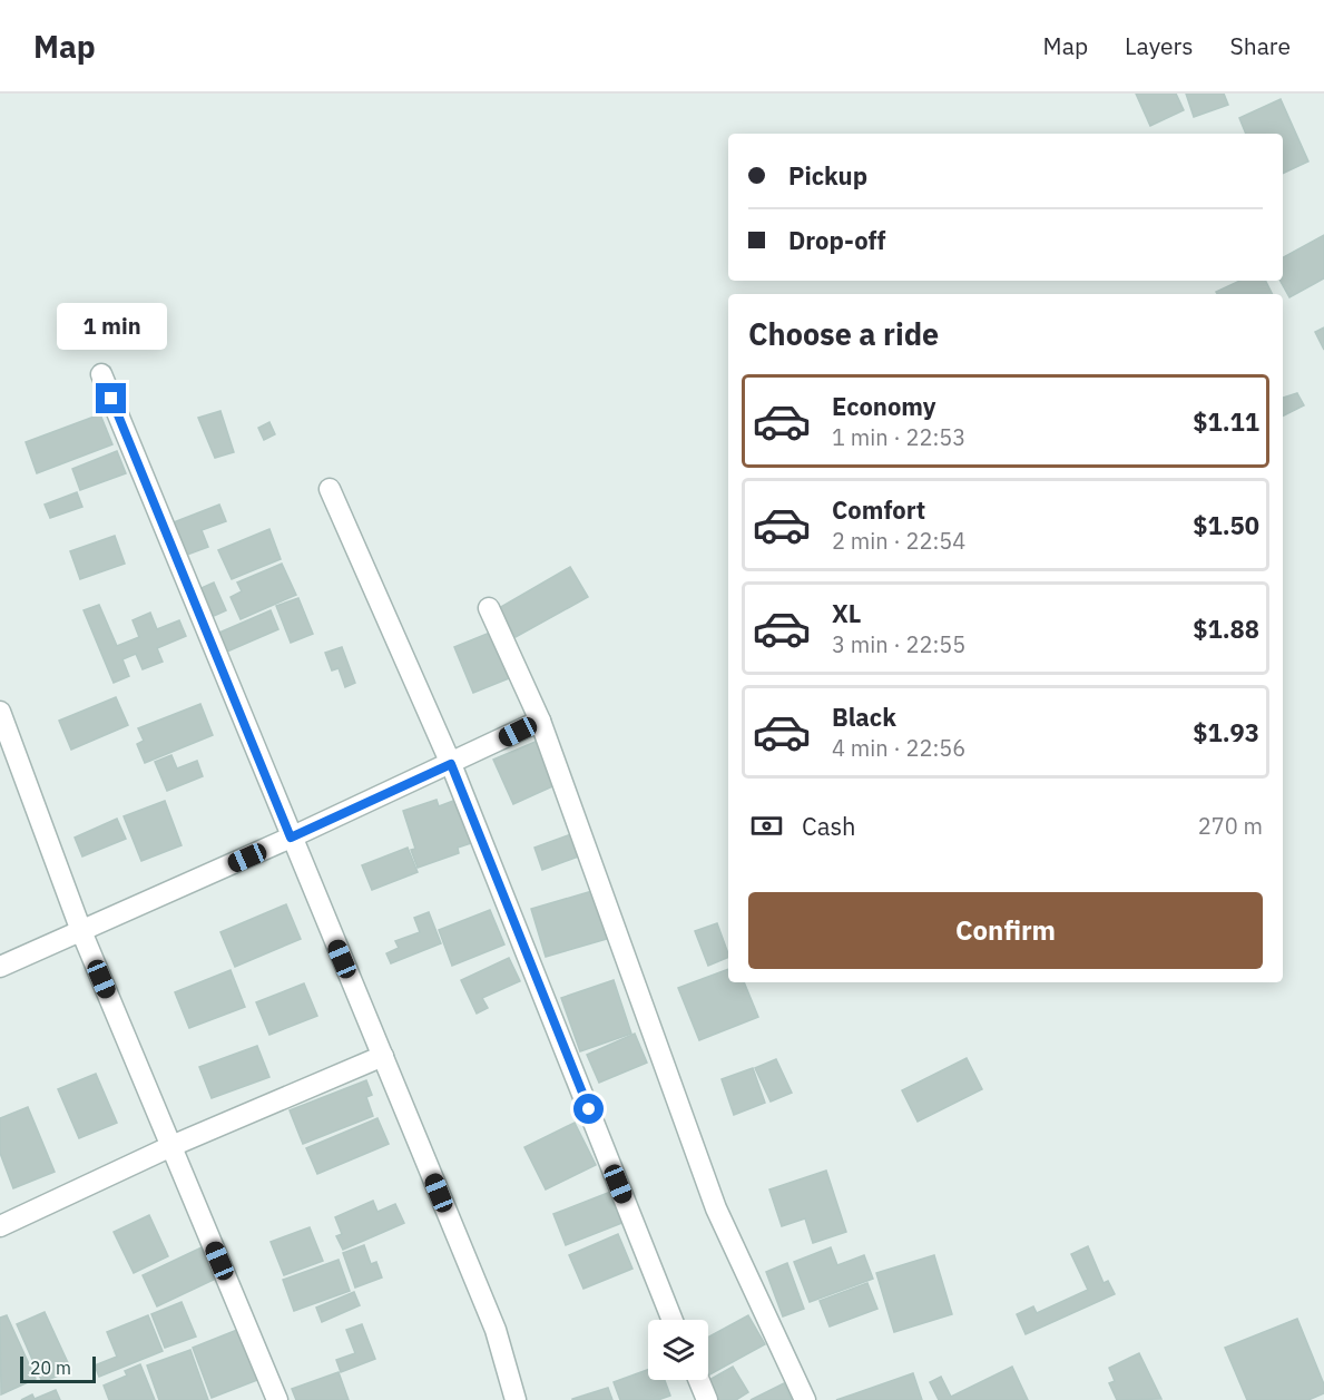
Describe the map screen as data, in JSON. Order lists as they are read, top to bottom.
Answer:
{
  "scale_bar": "20 m",
  "page": {
    "header": "Map",
    "nav": ["Map", "Layers", "Share"],
    "banner": ["Pickup", "Drop-off"],
    "heading": "Choose a ride",
    "bubble": "1 min",
    "list": [
      {
        "name": "Economy",
        "note": "1 min · 22:53",
        "value": "$1.11"
      },
      {
        "name": "Comfort",
        "note": "2 min · 22:54",
        "value": "$1.50"
      },
      {
        "name": "XL",
        "note": "3 min · 22:55",
        "value": "$1.88"
      },
      {
        "name": "Black",
        "note": "4 min · 22:56",
        "value": "$1.93"
      }
    ],
    "pay": ["Cash", "270 m"],
    "buttons": "Confirm",
    "scale": "20 m"
  }
}
